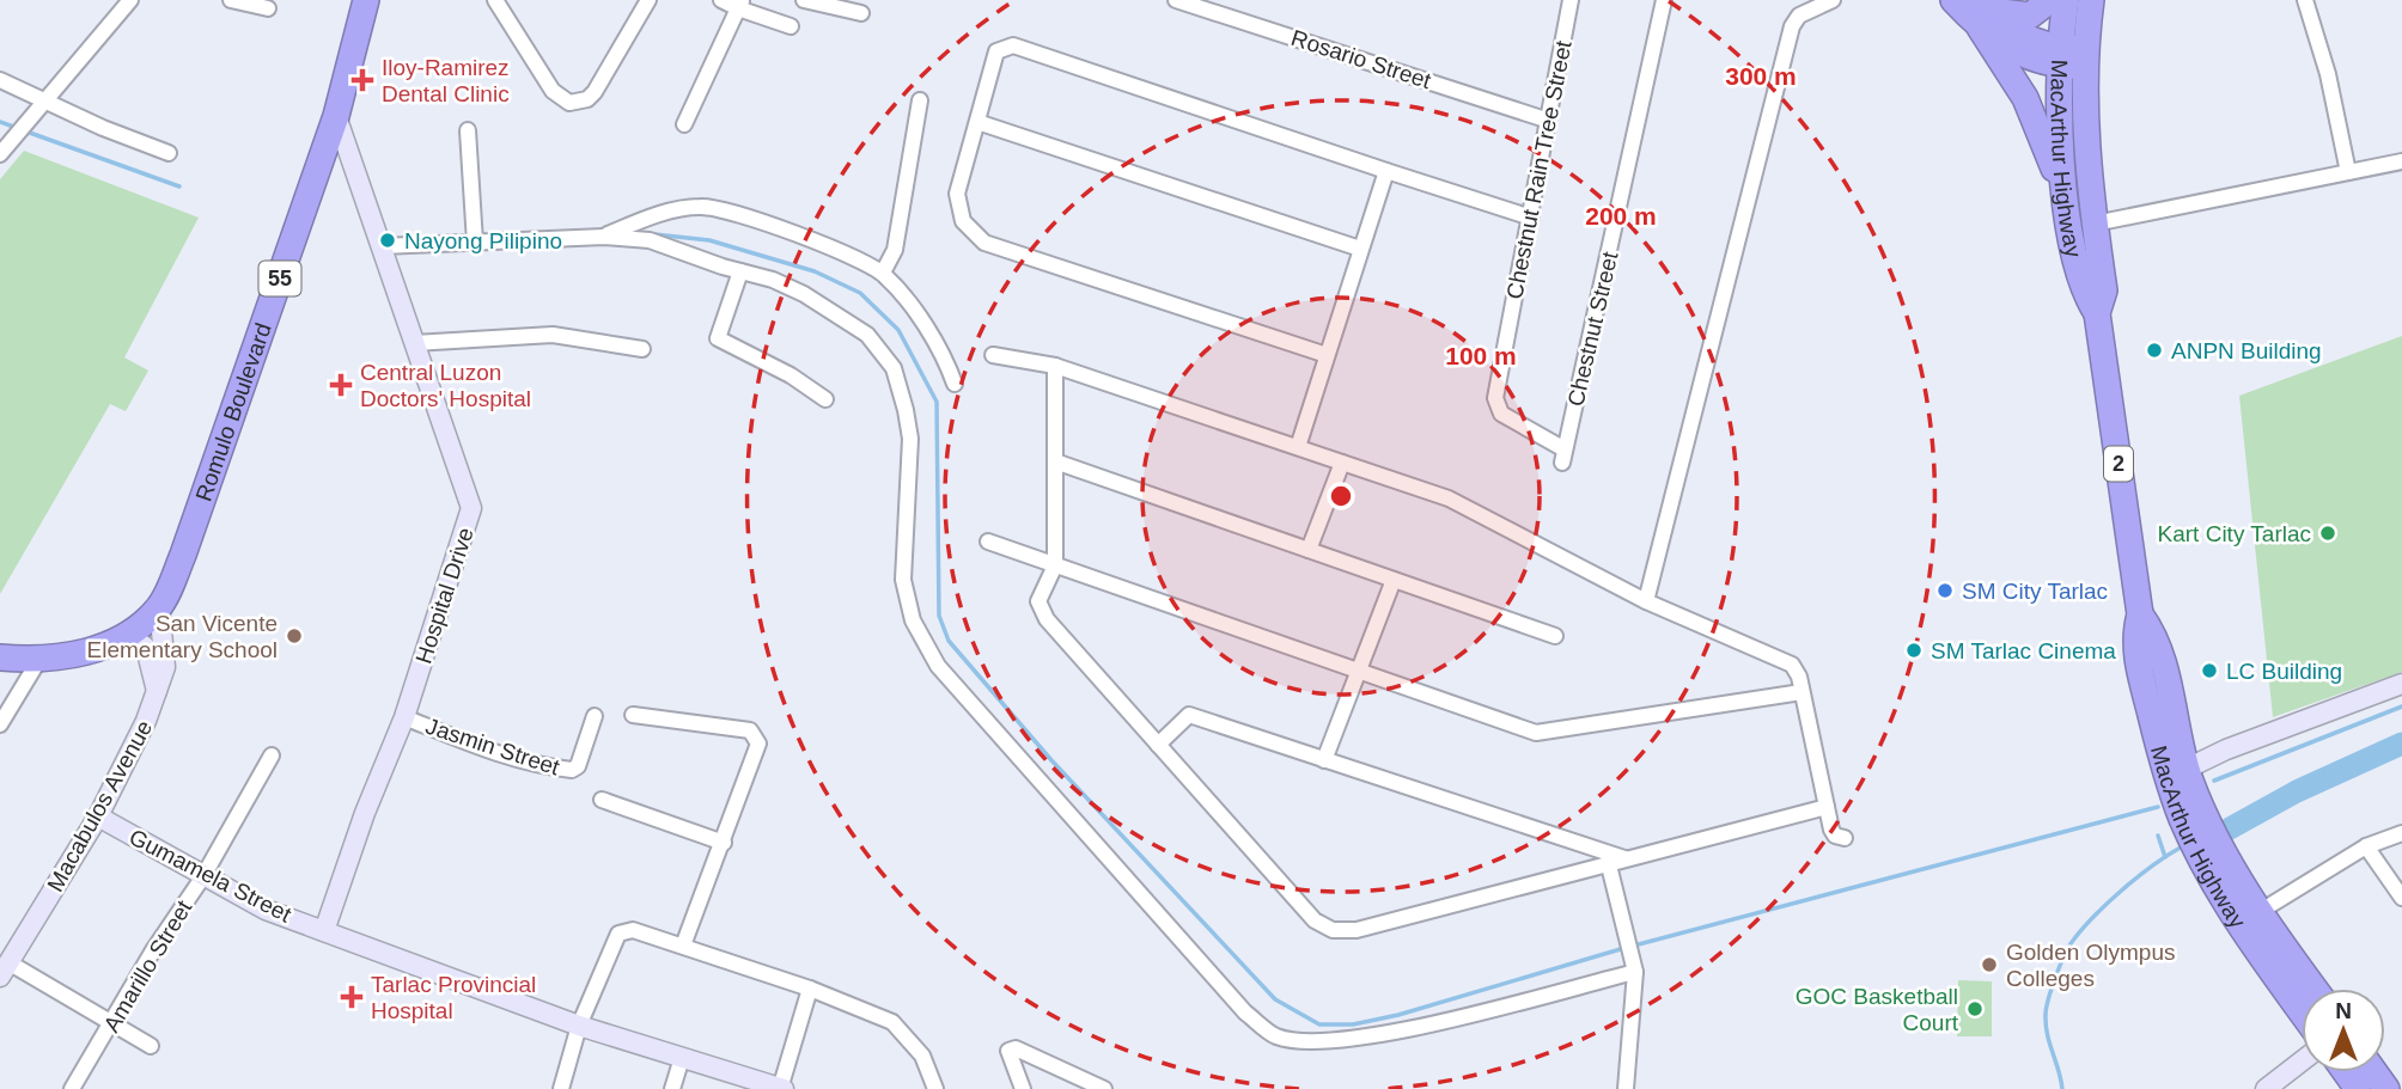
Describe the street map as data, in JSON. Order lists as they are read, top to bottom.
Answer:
{
  "streets": {
    "highway": [
      "MacArthur Highway",
      "55",
      "Romulo Boulevard",
      "2"
    ],
    "street": [
      "Rosario Street",
      "Chestnut Rain Tree Street",
      "Chestnut Street",
      "Hospital Drive",
      "Jasmin Street",
      "Macabulos Avenue",
      "Gumamela Street",
      "Amarillo Street"
    ]
  },
  "crossings": [
    ["Rosario Street", "Chestnut Rain Tree Street"],
    ["Chestnut Rain Tree Street", "Chestnut Street"],
    ["Romulo Boulevard", "Hospital Drive"],
    ["Romulo Boulevard", "Macabulos Avenue"],
    ["Hospital Drive", "Jasmin Street"],
    ["Hospital Drive", "Gumamela Street"],
    ["Macabulos Avenue", "Gumamela Street"],
    ["Gumamela Street", "Amarillo Street"]
  ],
  "places": {
    "health": ["Iloy-Ramirez Dental Clinic", "Central Luzon Doctors' Hospital", "Tarlac Provincial Hospital"],
    "other": [
      "Nayong Pilipino",
      "ANPN Building",
      "Kart City Tarlac",
      "SM City Tarlac",
      "San Vicente Elementary School",
      "SM Tarlac Cinema",
      "LC Building",
      "Golden Olympus Colleges",
      "GOC Basketball Court"
    ]
  },
  "north": "top",
  "rings": ["300 m", "200 m", "100 m"]
}
